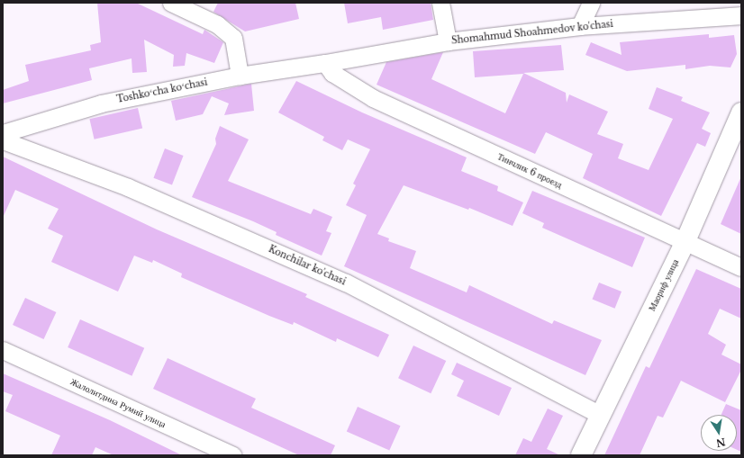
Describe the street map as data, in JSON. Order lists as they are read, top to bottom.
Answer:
{
  "streets": {
    "street": [
      "Shomahmud Shoahmedov ko'chasi",
      "Toshkoʻcha koʻchasi",
      "Тинчлик 6 проезд",
      "Konchilar ko'chasi",
      "Маориф улица",
      "Жалолитдина Румий улица"
    ]
  },
  "crossings": [
    ["Shomahmud Shoahmedov ko'chasi", "Toshkoʻcha koʻchasi"],
    ["Shomahmud Shoahmedov ko'chasi", "Тинчлик 6 проезд"],
    ["Toshkoʻcha koʻchasi", "Тинчлик 6 проезд"],
    ["Тинчлик 6 проезд", "Маориф улица"],
    ["Konchilar ko'chasi", "Маориф улица"]
  ],
  "north": "bottom"
}
